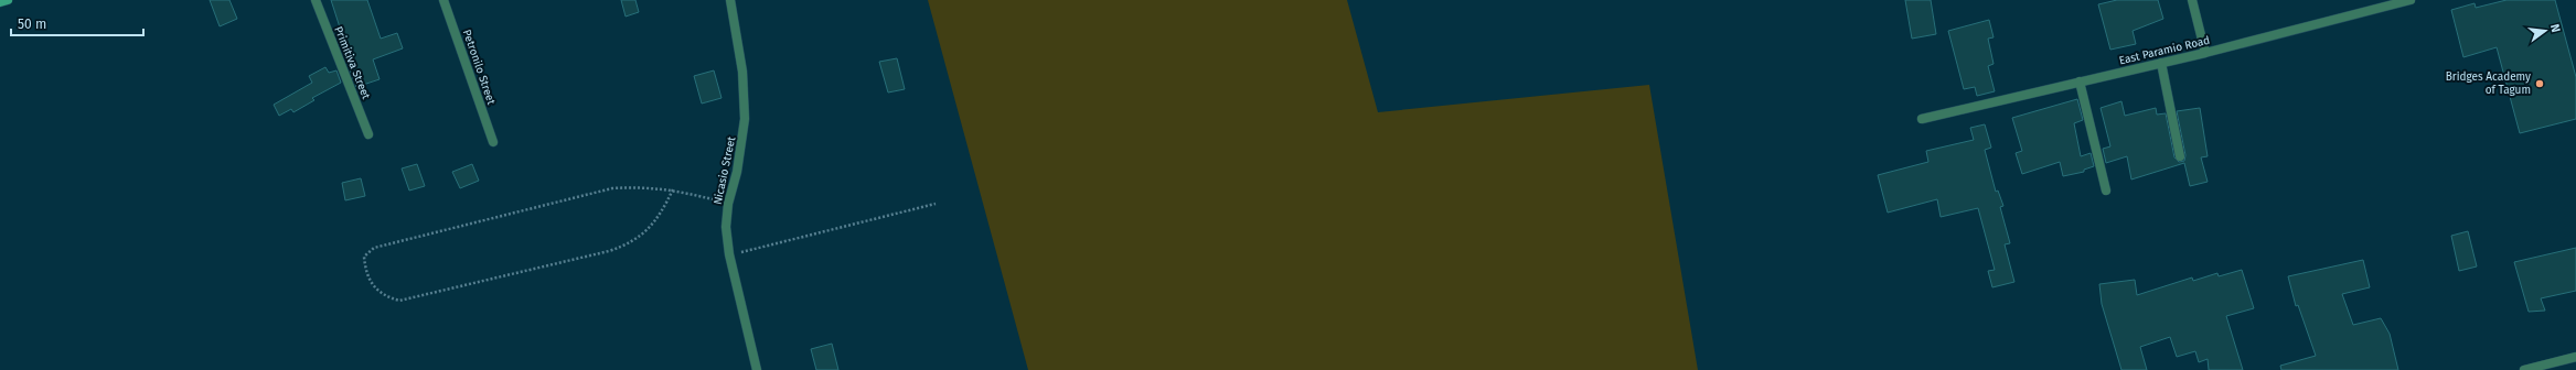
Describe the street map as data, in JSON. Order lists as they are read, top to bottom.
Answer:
{
  "streets": {
    "street": [
      "East Paramio Road",
      "Primitiva Street",
      "Petronilo Street",
      "Nicasio Street"
    ]
  },
  "places": ["Bridges Academy of Tagum"],
  "scale_bar": "50 m",
  "north": "right"
}
